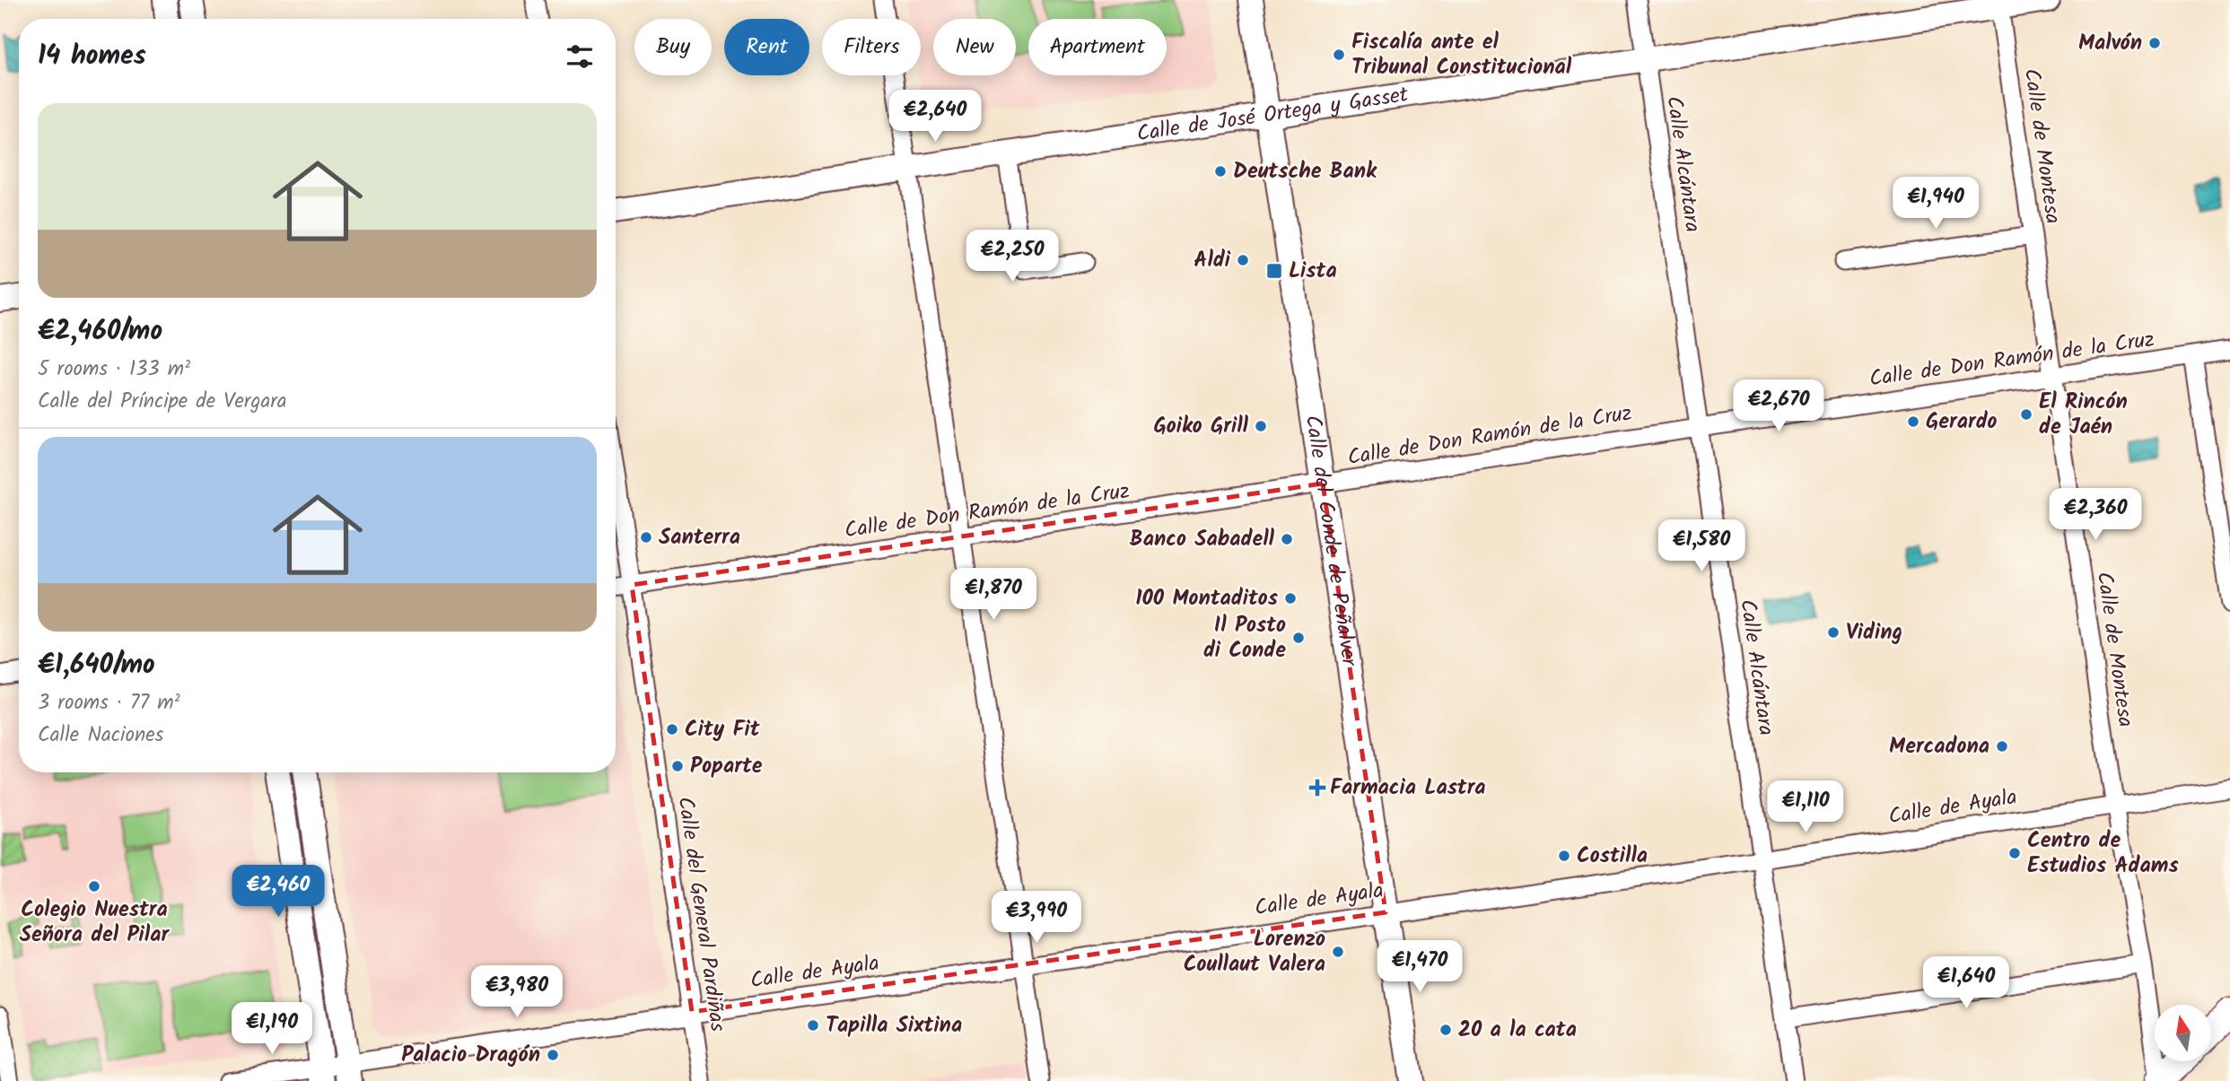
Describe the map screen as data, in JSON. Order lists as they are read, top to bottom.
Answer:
{
  "streets": {
    "street": [
      "Calle de José Ortega y Gasset",
      "Calle de Montesa",
      "Calle Alcántara",
      "Calle de Don Ramón de la Cruz",
      "Calle del Conde de Peñalver",
      "Calle de Ayala",
      "Calle del General Pardiñas"
    ]
  },
  "crossings": [
    ["Calle de José Ortega y Gasset", "Calle de Montesa"],
    ["Calle de José Ortega y Gasset", "Calle Alcántara"],
    ["Calle de José Ortega y Gasset", "Calle del Conde de Peñalver"],
    ["Calle de Montesa", "Calle de Don Ramón de la Cruz"],
    ["Calle de Montesa", "Calle de Ayala"],
    ["Calle Alcántara", "Calle de Don Ramón de la Cruz"],
    ["Calle Alcántara", "Calle de Ayala"],
    ["Calle de Don Ramón de la Cruz", "Calle del Conde de Peñalver"],
    ["Calle de Don Ramón de la Cruz", "Calle del General Pardiñas"],
    ["Calle del Conde de Peñalver", "Calle de Ayala"],
    ["Calle de Ayala", "Calle del General Pardiñas"]
  ],
  "places": {
    "other": [
      "Malvón",
      "Fiscalía ante el Tribunal Constitucional",
      "Deutsche Bank",
      "Aldi",
      "El Rincón de Jaén",
      "Gerardo",
      "Goiko Grill",
      "Santerra",
      "Banco Sabadell",
      "100 Montaditos",
      "Viding",
      "Il Posto di Conde",
      "City Fit",
      "Mercadona",
      "Poparte",
      "Centro de Estudios Adams",
      "Costilla",
      "Colegio Nuestra Señora del Pilar",
      "Lorenzo Coullaut Valera",
      "Tapilla Sixtina",
      "20 a la cata",
      "Palacio Dragón"
    ],
    "transit": ["Lista"],
    "health": ["Farmacia Lastra"]
  },
  "north": "top",
  "page": {
    "chip": [
      "Buy",
      "Rent",
      "Filters",
      "New",
      "Apartment"
    ],
    "heading": "14 homes",
    "price": [
      "€2,640",
      "€1,940",
      "€2,250",
      "€2,670",
      "€2,360",
      "€1,580",
      "€1,870",
      "€1,110",
      "€2,460",
      "€3,990",
      "€1,470",
      "€1,640",
      "€3,980",
      "€1,190"
    ],
    "list": [
      {
        "name": "€2,460/mo",
        "note": "5 rooms · 133 m² · Calle del Príncipe de Vergara"
      },
      {
        "name": "€1,640/mo",
        "note": "3 rooms · 77 m² · Calle Naciones"
      }
    ]
  }
}
